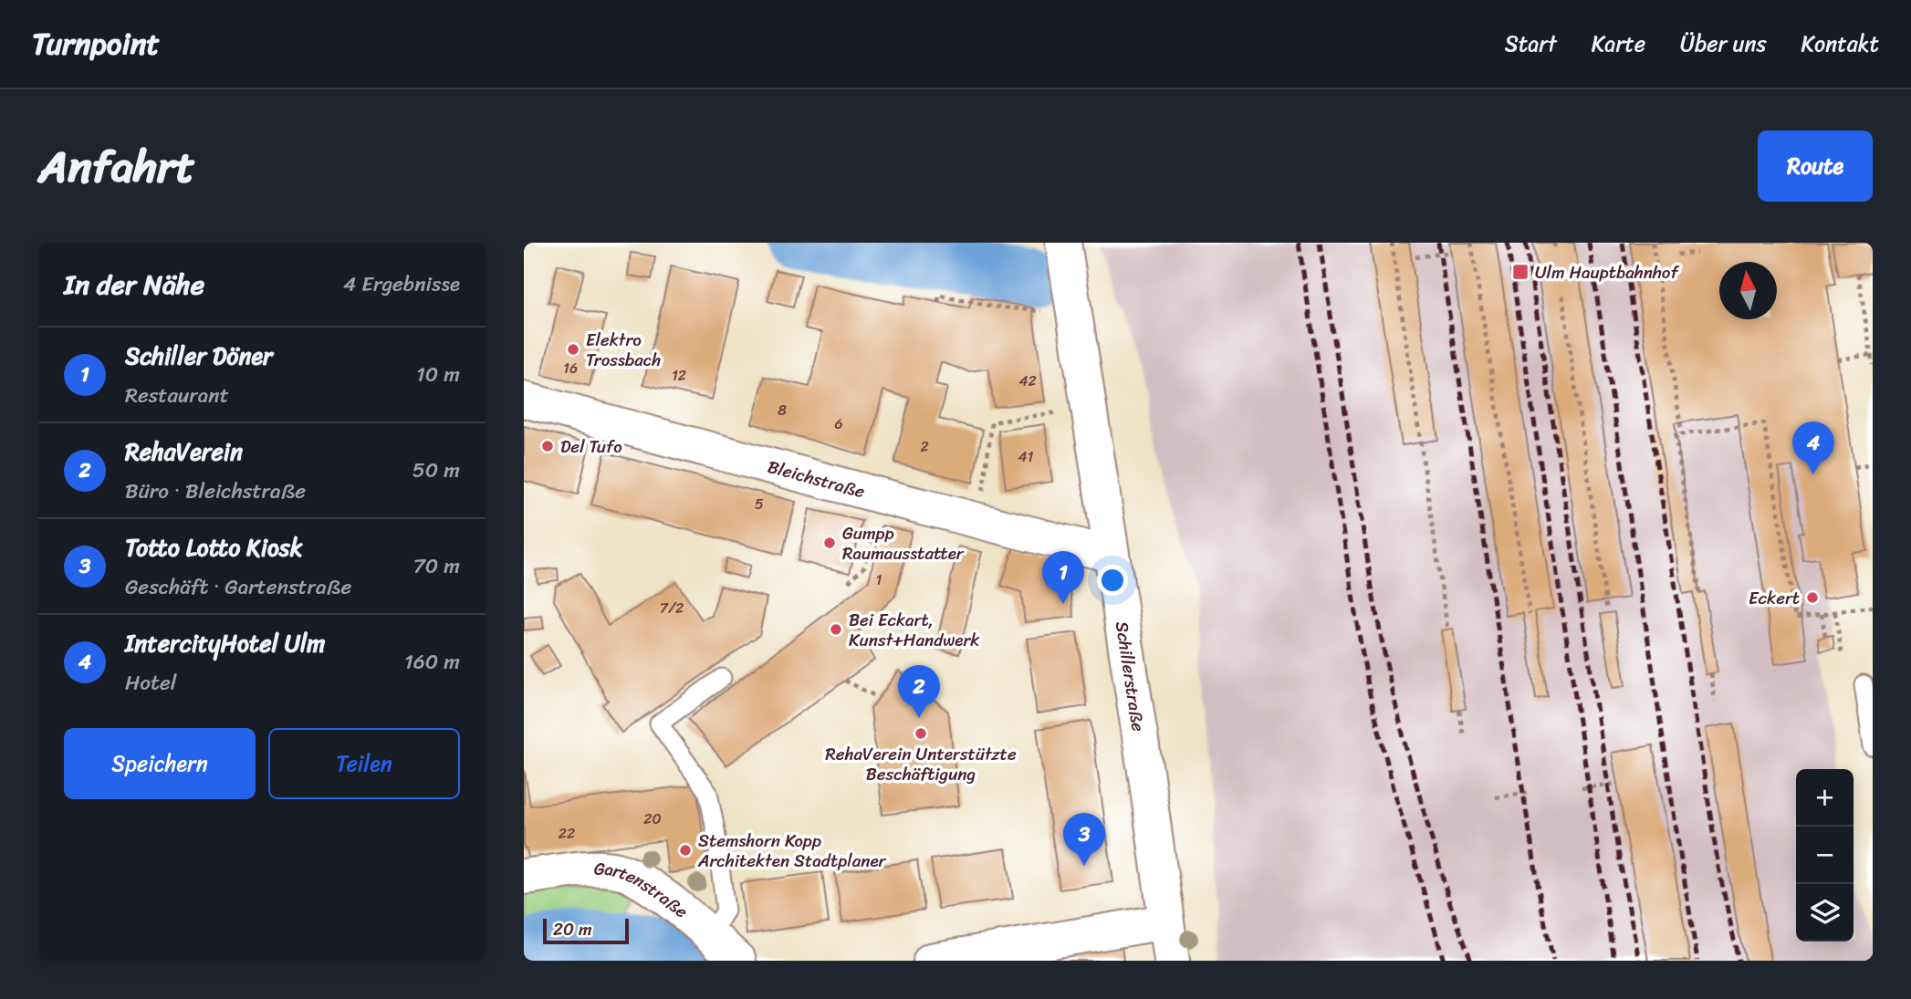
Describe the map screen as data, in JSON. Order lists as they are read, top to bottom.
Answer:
{
  "streets": {
    "street": ["Bleichstraße", "Schillerstraße", "Gartenstraße"]
  },
  "crossings": [
    ["Bleichstraße", "Schillerstraße"]
  ],
  "places": {
    "transit": ["Ulm Hauptbahnhof"],
    "other": [
      "Elektro Trossbach",
      "Del Tufo",
      "Gumpp Raumausstatter",
      "Eckert",
      "Bei Eckart, Kunst+Handwerk",
      "RehaVerein Unterstützte Beschäftigung",
      "Stemshorn Kopp Architekten Stadtplaner"
    ]
  },
  "house_numbers": [
    "16",
    "12",
    "42",
    "8",
    "6",
    "2",
    "41",
    "5",
    "1",
    "7/2",
    "20",
    "22"
  ],
  "scale_bar": "20 m",
  "north": "top",
  "page": {
    "header": "Turnpoint",
    "nav": [
      "Start",
      "Karte",
      "Über uns",
      "Kontakt"
    ],
    "title": "Anfahrt",
    "buttons": [
      "Route",
      ["Speichern", "Teilen"]
    ],
    "heading": ["In der Nähe", "4 Ergebnisse"],
    "list": [
      {
        "mark": "1",
        "name": "Schiller Döner",
        "note": "Restaurant",
        "value": "10 m"
      },
      {
        "mark": "2",
        "name": "RehaVerein",
        "note": "Büro · Bleichstraße",
        "value": "50 m"
      },
      {
        "mark": "3",
        "name": "Totto Lotto Kiosk",
        "note": "Geschäft · Gartenstraße",
        "value": "70 m"
      },
      {
        "mark": "4",
        "name": "IntercityHotel Ulm",
        "note": "Hotel",
        "value": "160 m"
      }
    ],
    "pins": [
      "4",
      "1",
      "2",
      "3"
    ],
    "map_buttons": ["+", "−"],
    "scale": "20 m"
  }
}
